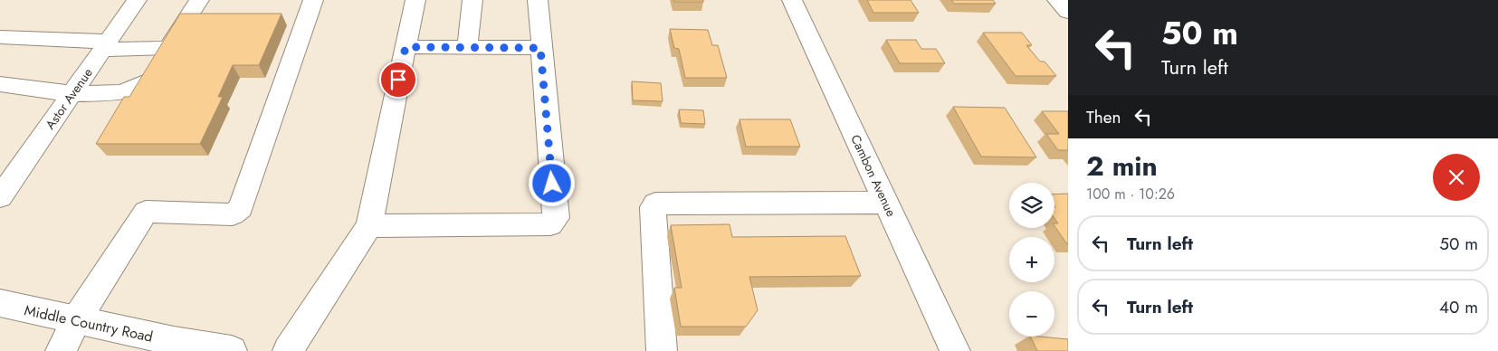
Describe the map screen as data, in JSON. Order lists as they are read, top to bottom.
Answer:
{
  "streets": {
    "street": ["Astor Avenue", "Cambon Avenue", "Middle Country Road"]
  },
  "page": {
    "turn": ["50 m", "Turn left"],
    "then": "Then",
    "heading": ["2 min", "100 m · 10:26"],
    "map_buttons": ["+", "−"],
    "list": [
      {
        "name": "Turn left",
        "value": "50 m"
      },
      {
        "name": "Turn left",
        "value": "40 m"
      }
    ]
  }
}
